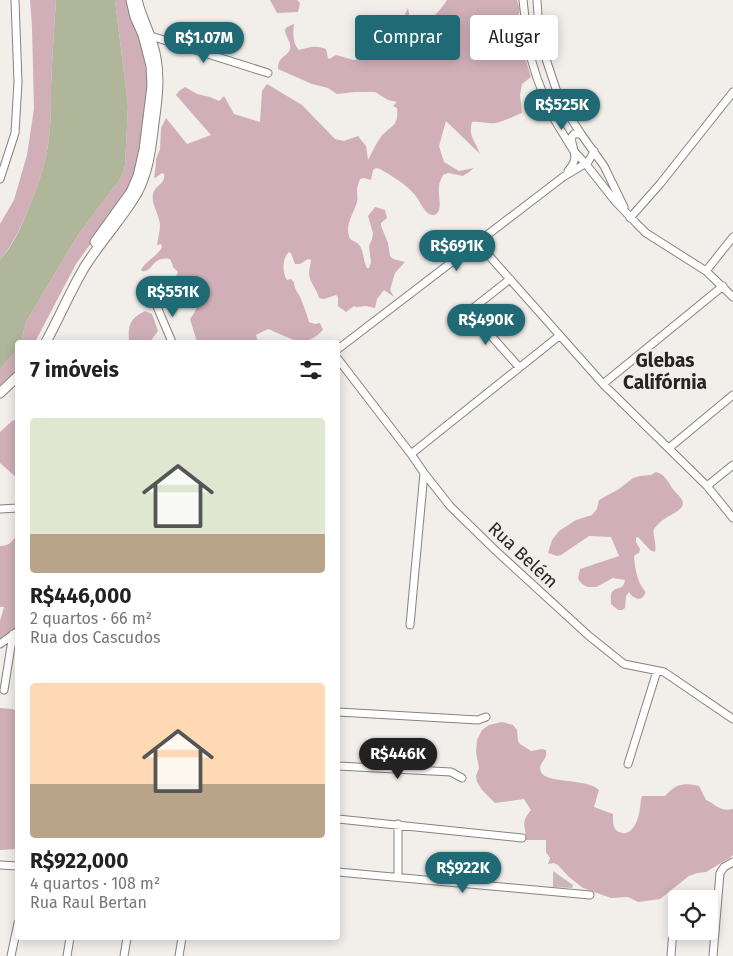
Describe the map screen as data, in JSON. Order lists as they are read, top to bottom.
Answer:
{
  "streets": {
    "street": ["Rua Belém"]
  },
  "districts": ["Glebas Califórnia"],
  "page": {
    "chip": ["Comprar", "Alugar"],
    "price": [
      "R$1.07M",
      "R$525K",
      "R$691K",
      "R$551K",
      "R$490K",
      "R$446K",
      "R$922K"
    ],
    "heading": "7 imóveis",
    "list": [
      {
        "name": "R$446,000",
        "note": "2 quartos · 66 m² · Rua dos Cascudos"
      },
      {
        "name": "R$922,000",
        "note": "4 quartos · 108 m² · Rua Raul Bertan"
      }
    ]
  }
}
